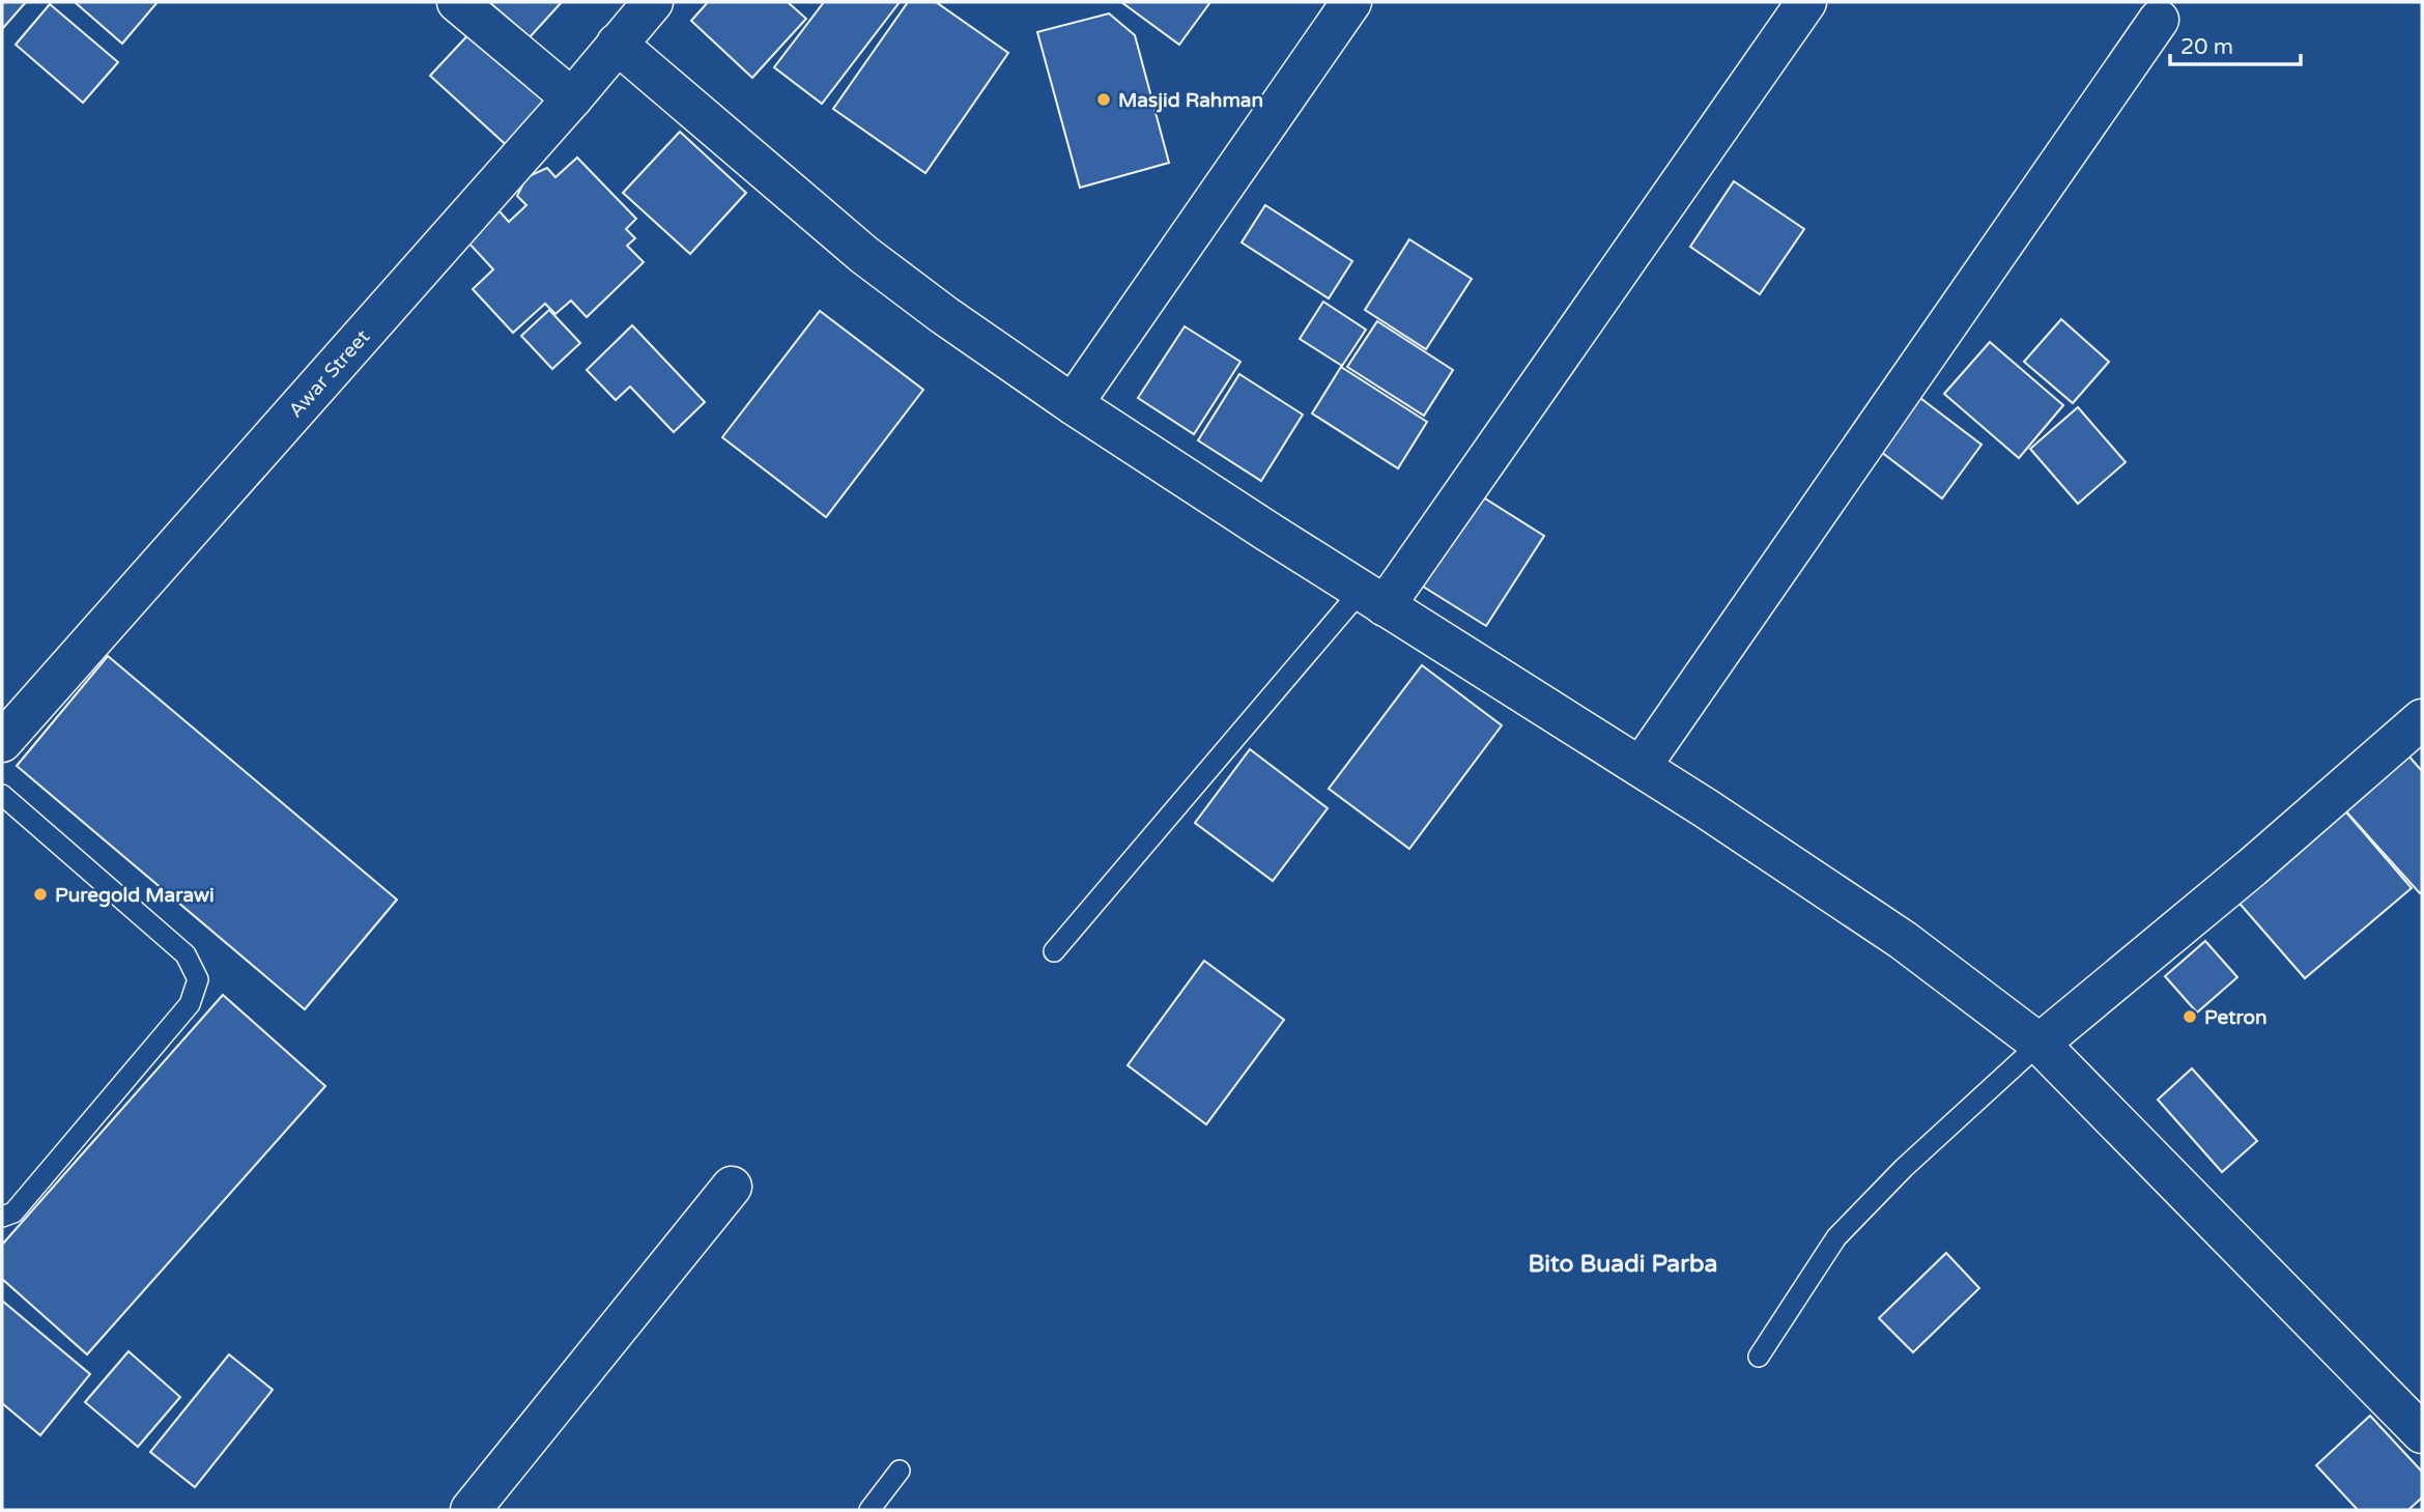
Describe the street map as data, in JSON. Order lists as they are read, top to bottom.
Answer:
{
  "streets": {
    "street": ["Awar Street"]
  },
  "districts": ["Bito Buadi Parba"],
  "places": ["Masjid Rahman", "Puregold Marawi", "Petron"],
  "scale_bar": "20 m"
}
